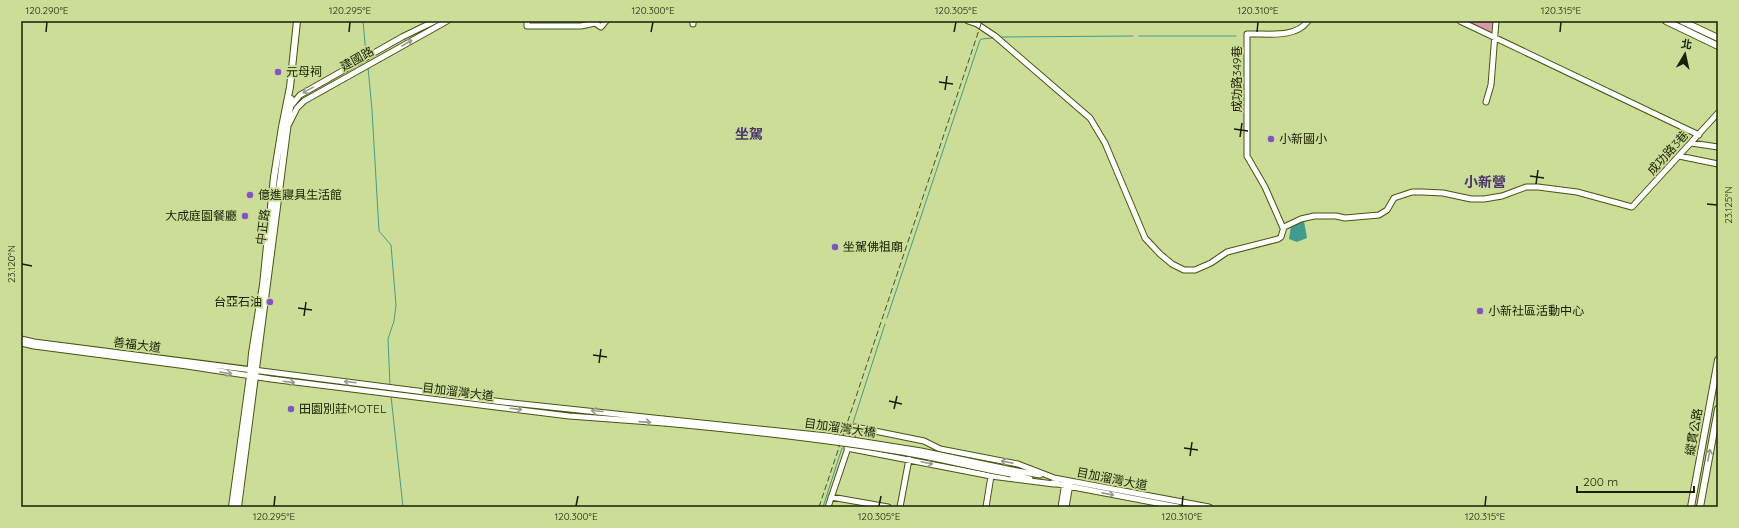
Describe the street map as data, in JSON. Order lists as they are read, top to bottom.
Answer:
{
  "streets": {
    "main road": ["中正路", "縱貫公路"],
    "street": [
      "建國路",
      "成功路349巷",
      "成功路3巷",
      "善福大道",
      "目加溜灣大道",
      "目加溜灣大橋"
    ]
  },
  "crossings": [
    ["建國路", "中正路"],
    ["成功路349巷", "成功路3巷"],
    ["中正路", "善福大道"],
    ["中正路", "目加溜灣大道"],
    ["善福大道", "目加溜灣大道"],
    ["目加溜灣大道", "目加溜灣大橋"]
  ],
  "districts": ["坐駕", "小新營"],
  "places": [
    "元母祠",
    "小新國小",
    "億進寢具生活館",
    "大成庭園餐廳",
    "坐駕佛祖廟",
    "台亞石油",
    "小新社區活動中心",
    "田園別莊MOTEL"
  ],
  "scale_bar": "200 m",
  "north": "top",
  "coordinates": [
    "120.290°E",
    "120.295°E",
    "120.300°E",
    "120.305°E",
    "120.310°E",
    "120.315°E",
    "23.125°N",
    "23.120°N"
  ]
}
